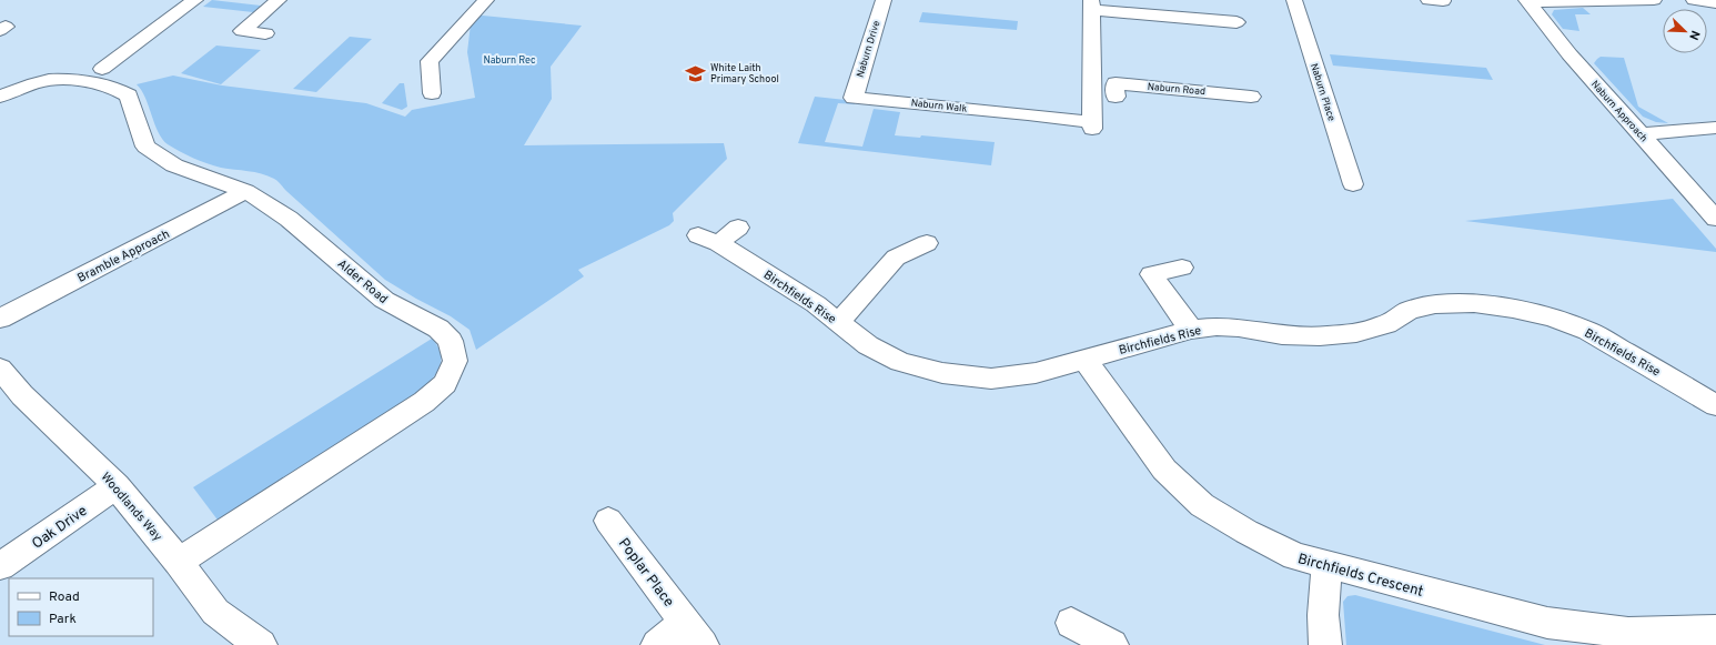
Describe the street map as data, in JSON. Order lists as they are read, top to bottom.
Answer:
{
  "streets": {
    "street": [
      "Naburn Drive",
      "Naburn Road",
      "Naburn Place",
      "Naburn Walk",
      "Naburn Approach",
      "Bramble Approach",
      "Alder Road",
      "Birchfields Rise",
      "Woodlands Way",
      "Oak Drive",
      "Poplar Place",
      "Birchfields Crescent"
    ]
  },
  "crossings": [
    ["Naburn Drive", "Naburn Walk"],
    ["Bramble Approach", "Alder Road"],
    ["Alder Road", "Woodlands Way"],
    ["Birchfields Rise", "Birchfields Crescent"],
    ["Woodlands Way", "Oak Drive"]
  ],
  "parks": ["Naburn Rec"],
  "places": {
    "school or university": ["White Laith Primary School"]
  },
  "legend": ["Road", "Park"],
  "north": "bottom right"
}
